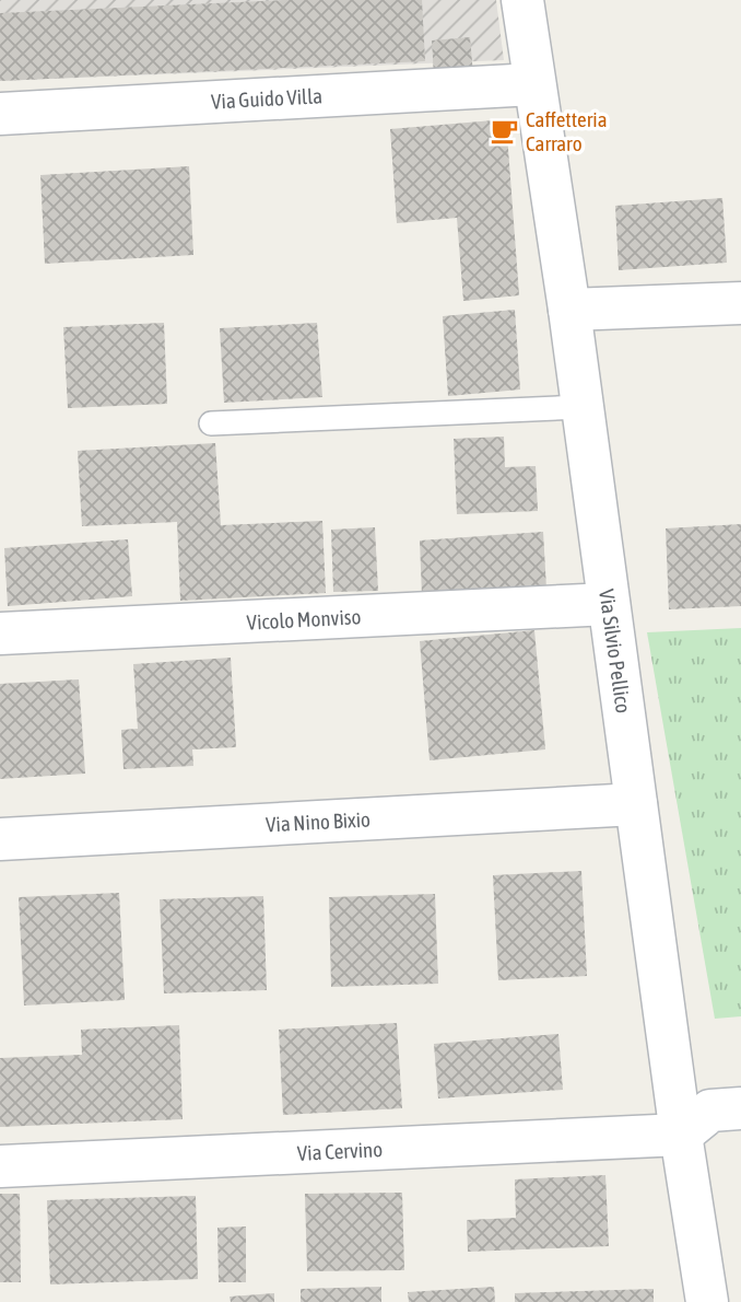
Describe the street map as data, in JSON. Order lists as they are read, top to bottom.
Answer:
{
  "streets": {
    "street": [
      "Via Guido Villa",
      "Vicolo Monviso",
      "Via Silvio Pellico",
      "Via Nino Bixio",
      "Via Cervino"
    ]
  },
  "crossings": [
    ["Via Guido Villa", "Via Silvio Pellico"],
    ["Vicolo Monviso", "Via Silvio Pellico"],
    ["Via Silvio Pellico", "Via Nino Bixio"],
    ["Via Silvio Pellico", "Via Cervino"]
  ],
  "places": {
    "cafe": ["Caffetteria Carraro"]
  }
}
